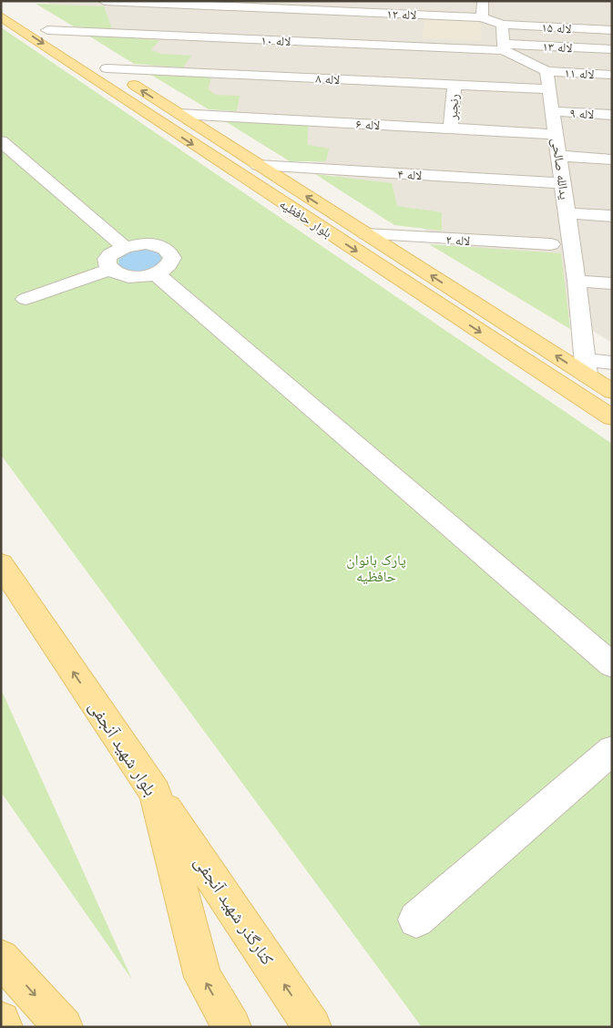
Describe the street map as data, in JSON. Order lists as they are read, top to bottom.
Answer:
{
  "streets": {
    "main road": ["بلوار حافظیه", "بلوار شهید آنجفی", "کنارگذر شهید آنجفی"],
    "street": [
      "لاله ۱۲",
      "لاله ۱۵",
      "لاله ۱۰",
      "لاله ۱۳",
      "لاله ۱۱",
      "لاله ۸",
      "رنجبر",
      "لاله ۹",
      "لاله ۶",
      "یدالله صالحی",
      "لاله ۴",
      "لاله ۲"
    ]
  },
  "crossings": [
    ["لاله ۱۰", "لاله ۱۳"],
    ["لاله ۱۰", "بلوار حافظیه"],
    ["لاله ۱۱", "یدالله صالحی"],
    ["لاله ۸", "رنجبر"],
    ["لاله ۸", "یدالله صالحی"],
    ["لاله ۸", "بلوار حافظیه"],
    ["رنجبر", "لاله ۶"],
    ["لاله ۹", "یدالله صالحی"],
    ["لاله ۶", "یدالله صالحی"],
    ["لاله ۶", "بلوار حافظیه"],
    ["یدالله صالحی", "لاله ۴"],
    ["یدالله صالحی", "بلوار حافظیه"],
    ["لاله ۴", "بلوار حافظیه"],
    ["بلوار حافظیه", "لاله ۲"],
    ["بلوار شهید آنجفی", "کنارگذر شهید آنجفی"]
  ],
  "one_way": ["بلوار شهید آنجفی"],
  "parks": ["پارک بانوان حافظیه"]
}
